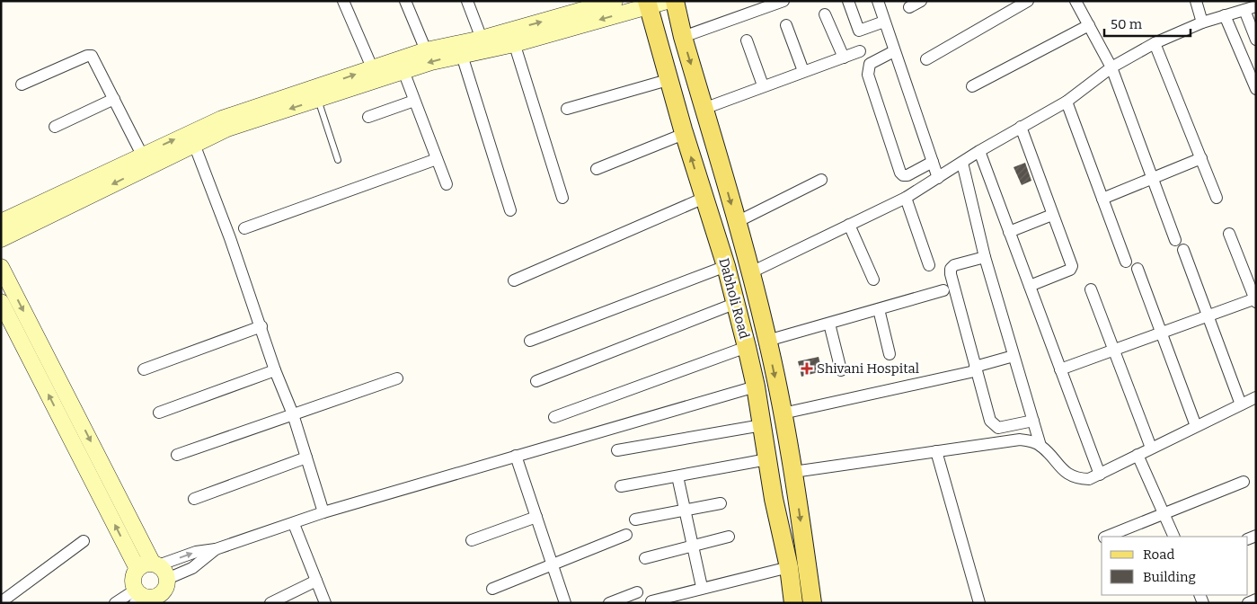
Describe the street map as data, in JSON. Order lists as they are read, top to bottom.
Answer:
{
  "streets": {
    "main road": ["Dabholi Road"]
  },
  "places": {
    "health": ["Shivani Hospital"]
  },
  "legend": ["Road", "Building"],
  "scale_bar": "50 m"
}
